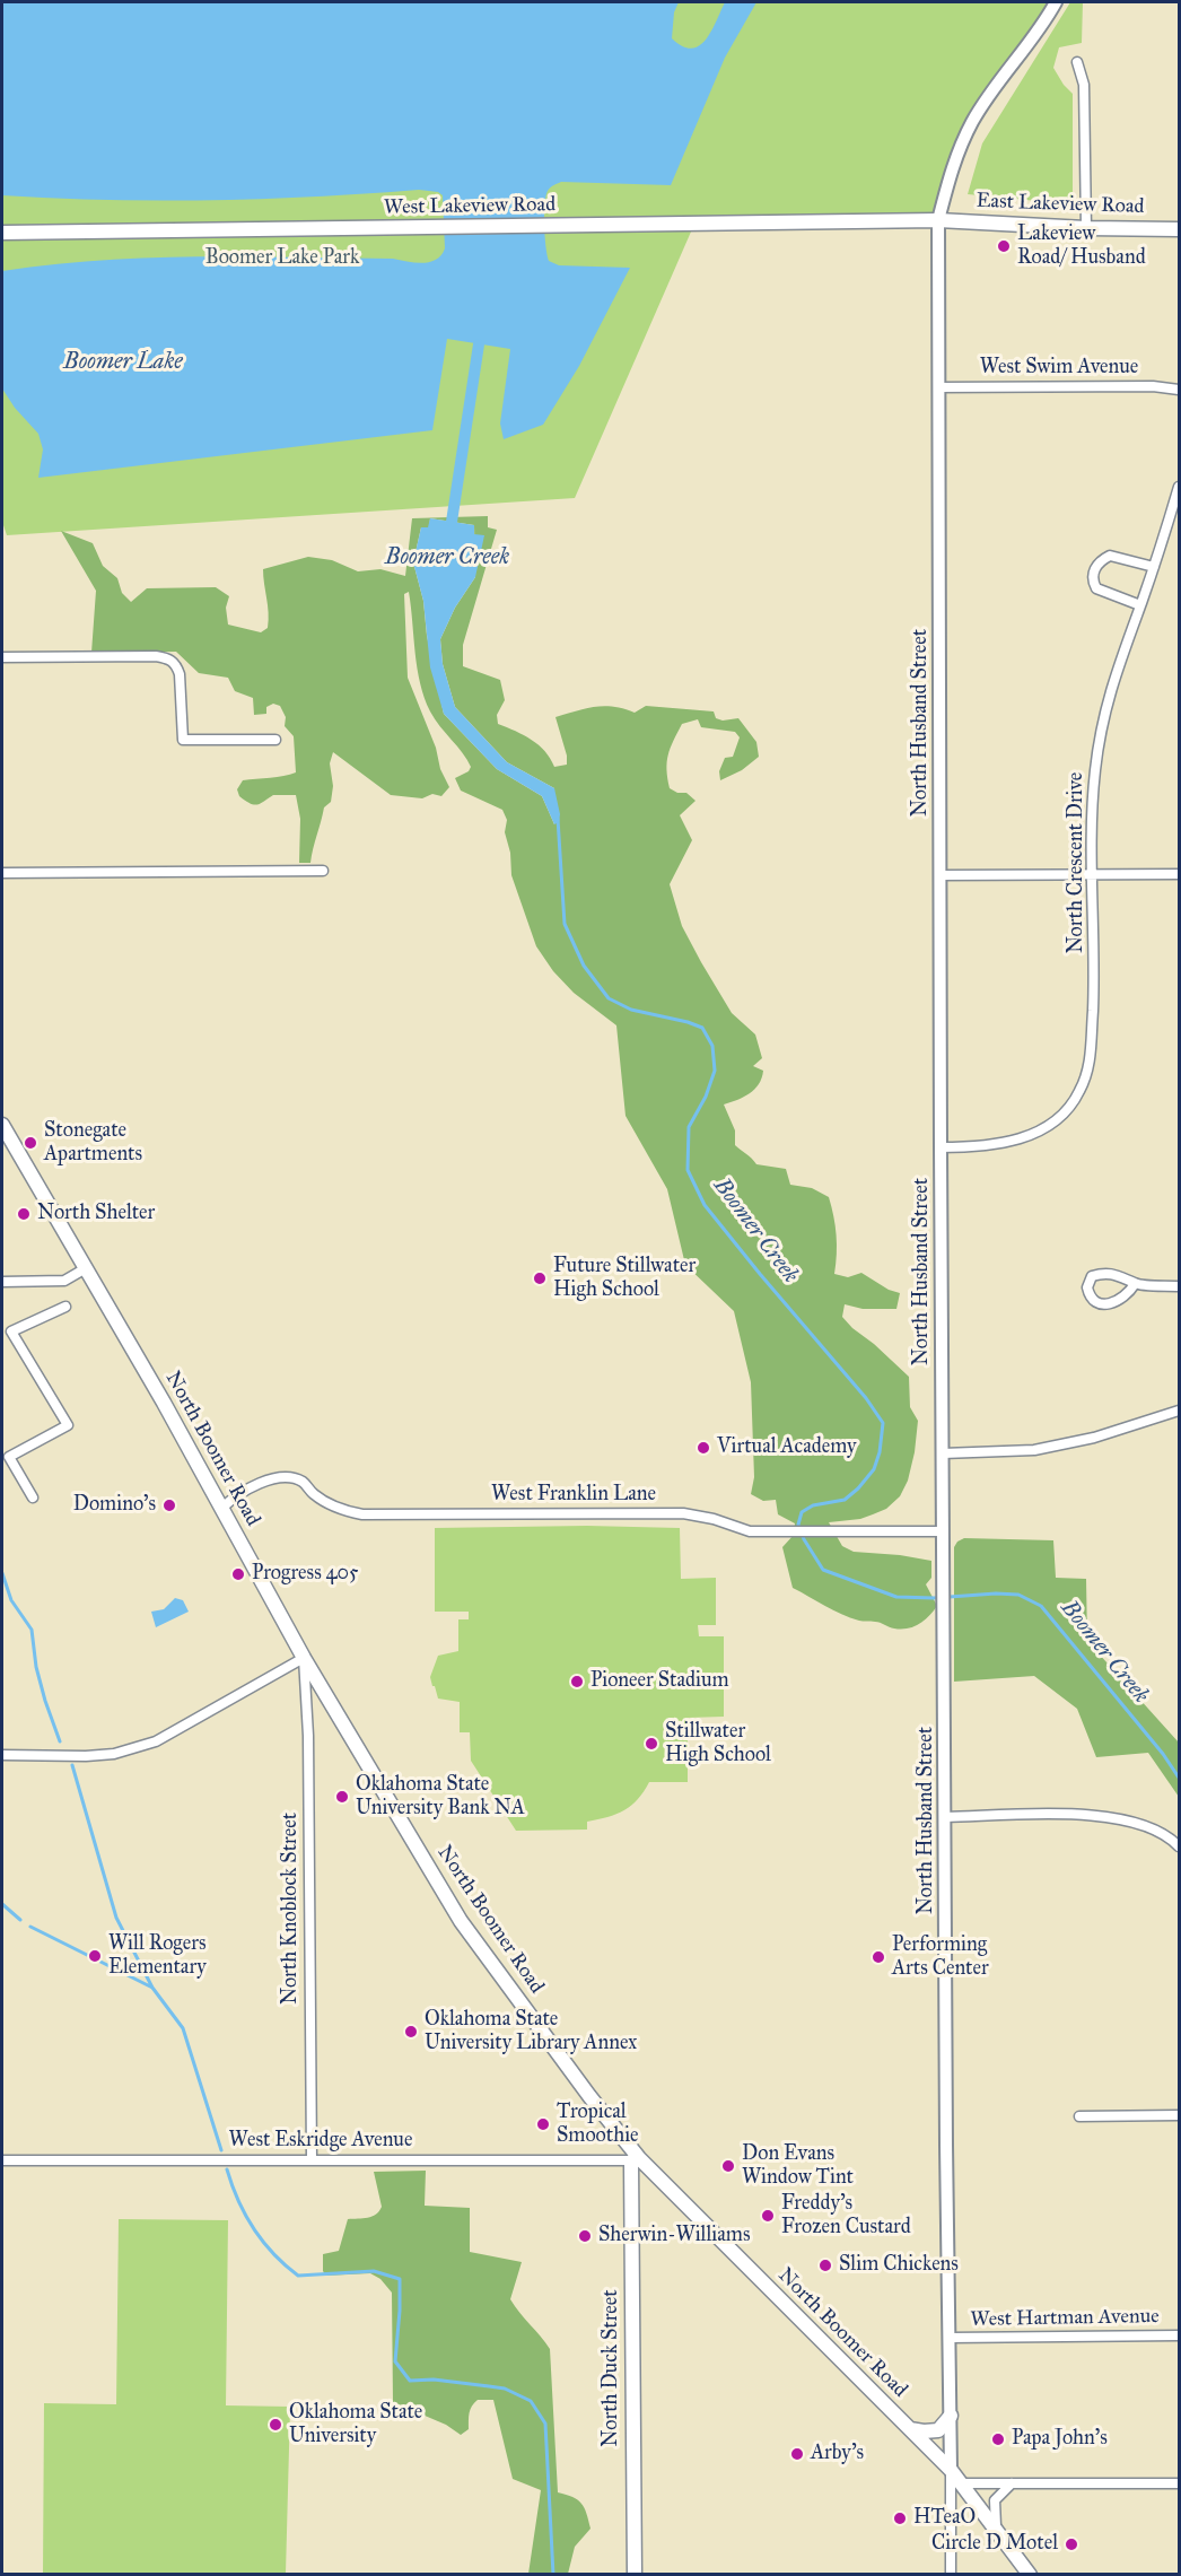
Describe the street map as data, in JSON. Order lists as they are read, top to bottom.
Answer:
{
  "streets": {
    "main road": [
      "East Lakeview Road",
      "West Lakeview Road",
      "North Boomer Road",
      "North Duck Street"
    ],
    "street": [
      "West Swim Avenue",
      "North Husband Street",
      "North Crescent Drive",
      "West Franklin Lane",
      "North Knoblock Street",
      "West Eskridge Avenue",
      "West Hartman Avenue"
    ]
  },
  "crossings": [
    ["East Lakeview Road", "West Lakeview Road"],
    ["East Lakeview Road", "North Husband Street"],
    ["West Lakeview Road", "North Husband Street"],
    ["West Swim Avenue", "North Husband Street"],
    ["North Husband Street", "North Crescent Drive"],
    ["North Husband Street", "North Boomer Road"],
    ["North Husband Street", "West Franklin Lane"],
    ["North Husband Street", "West Hartman Avenue"],
    ["North Boomer Road", "West Franklin Lane"],
    ["North Boomer Road", "North Knoblock Street"],
    ["North Boomer Road", "West Eskridge Avenue"],
    ["North Boomer Road", "North Duck Street"],
    ["North Knoblock Street", "West Eskridge Avenue"],
    ["West Eskridge Avenue", "North Duck Street"]
  ],
  "water": ["Boomer Lake", "Boomer Creek"],
  "parks": ["Boomer Lake Park"],
  "places": [
    "Lakeview Road/ Husband",
    "Stonegate Apartments",
    "North Shelter",
    "Future Stillwater High School",
    "Virtual Academy",
    "Domino's",
    "Progress 405",
    "Pioneer Stadium",
    "Stillwater High School",
    "Oklahoma State University Bank NA",
    "Will Rogers Elementary",
    "Performing Arts Center",
    "Oklahoma State University Library Annex",
    "Tropical Smoothie",
    "Don Evans Window Tint",
    "Freddy's Frozen Custard",
    "Sherwin-Williams",
    "Slim Chickens",
    "Oklahoma State University",
    "Papa John's",
    "Arby's",
    "HTeaO",
    "Circle D Motel"
  ]
}
